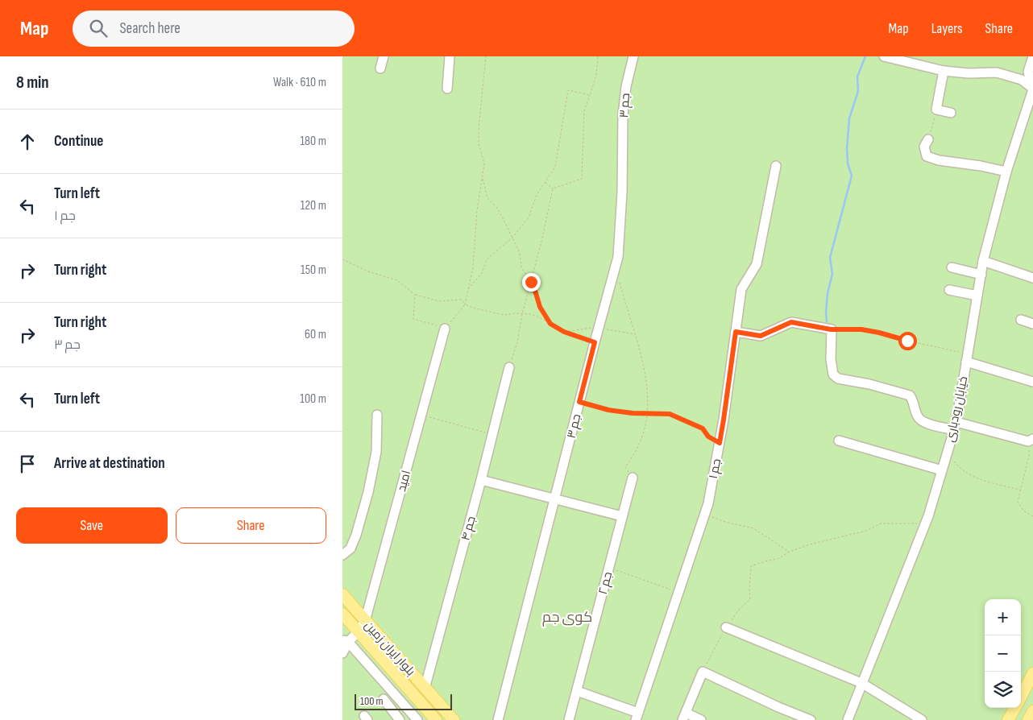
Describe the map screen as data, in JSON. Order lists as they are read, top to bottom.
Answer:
{
  "streets": {
    "main road": ["بلوار ایران زمین"],
    "street": [
      "جم ۳",
      "خیابان رودباری",
      "جم ۱",
      "امید",
      "جم ۴",
      "جم ۲"
    ]
  },
  "crossings": [
    ["امید", "بلوار ایران زمین"],
    ["جم ۴", "بلوار ایران زمین"]
  ],
  "districts": ["کوی جم"],
  "scale_bar": "100 m",
  "page": {
    "header": "Map",
    "search": "Search here",
    "nav": ["Map", "Layers", "Share"],
    "heading": ["8 min", "Walk · 610 m"],
    "list": [
      ["Continue", "180 m"],
      ["Turn left", "جم ۱", "120 m"],
      ["Turn right", "150 m"],
      ["Turn right", "جم ۳", "60 m"],
      ["Turn left", "100 m"],
      "Arrive at destination"
    ],
    "buttons": ["Save", "Share"],
    "map_buttons": ["+", "−"],
    "scale": "100 m"
  }
}
